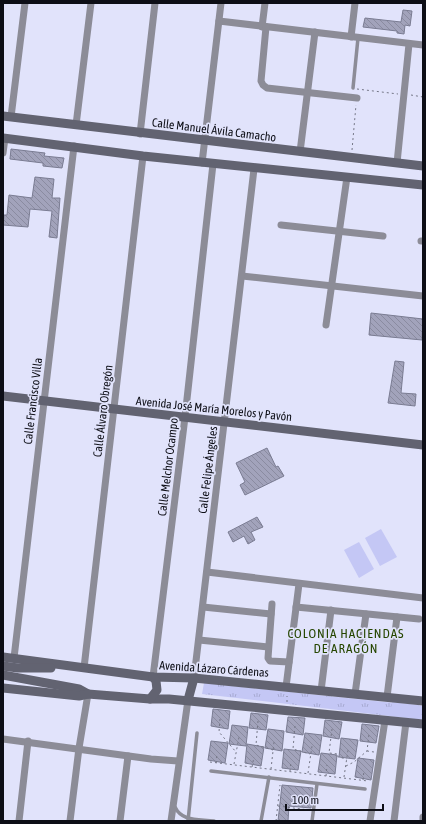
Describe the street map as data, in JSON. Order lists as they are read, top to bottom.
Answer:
{
  "streets": {
    "street": [
      "Calle Manuel Ávila Camacho",
      "Calle Francisco Villa",
      "Avenida José María Morelos y Pavón",
      "Calle Álvaro Obregón",
      "Calle Melchor Ocampo",
      "Calle Felipe Ángeles",
      "Avenida Lázaro Cárdenas"
    ]
  },
  "crossings": [
    ["Calle Francisco Villa", "Avenida José María Morelos y Pavón"],
    ["Calle Francisco Villa", "Avenida Lázaro Cárdenas"],
    ["Avenida José María Morelos y Pavón", "Calle Álvaro Obregón"],
    ["Avenida José María Morelos y Pavón", "Calle Melchor Ocampo"],
    ["Avenida José María Morelos y Pavón", "Calle Felipe Ángeles"],
    ["Calle Álvaro Obregón", "Avenida Lázaro Cárdenas"],
    ["Calle Melchor Ocampo", "Avenida Lázaro Cárdenas"],
    ["Calle Felipe Ángeles", "Avenida Lázaro Cárdenas"]
  ],
  "districts": ["COLONIA HACIENDAS DE ARAGÓN"],
  "scale_bar": "100 m"
}
